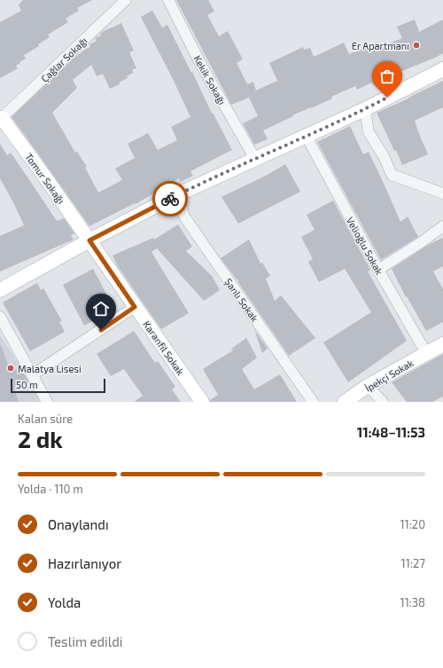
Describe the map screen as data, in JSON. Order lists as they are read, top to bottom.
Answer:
{
  "streets": {
    "main road": ["Tomur Sokağı", "Karanfil Sokak", "İpekçi Sokak"],
    "street": [
      "Çağlar Sokağı",
      "Kekik Sokağı",
      "Velioğlu Sokak",
      "Şanlı Sokak"
    ]
  },
  "crossings": [
    ["Çağlar Sokağı", "Tomur Sokağı"],
    ["Tomur Sokağı", "Karanfil Sokak"],
    ["Velioğlu Sokak", "İpekçi Sokak"]
  ],
  "places": ["Er Apartmanı", "Malatya Lisesi"],
  "scale_bar": "50 m",
  "page": {
    "scale": "50 m",
    "heading": ["2 dk", "Kalan süre", "11:48–11:53"],
    "bar": "Yolda · 110 m",
    "list": [
      ["Onaylandı", "11:20"],
      ["Hazırlanıyor", "11:27"],
      ["Yolda", "11:38"],
      "Teslim edildi"
    ]
  }
}
